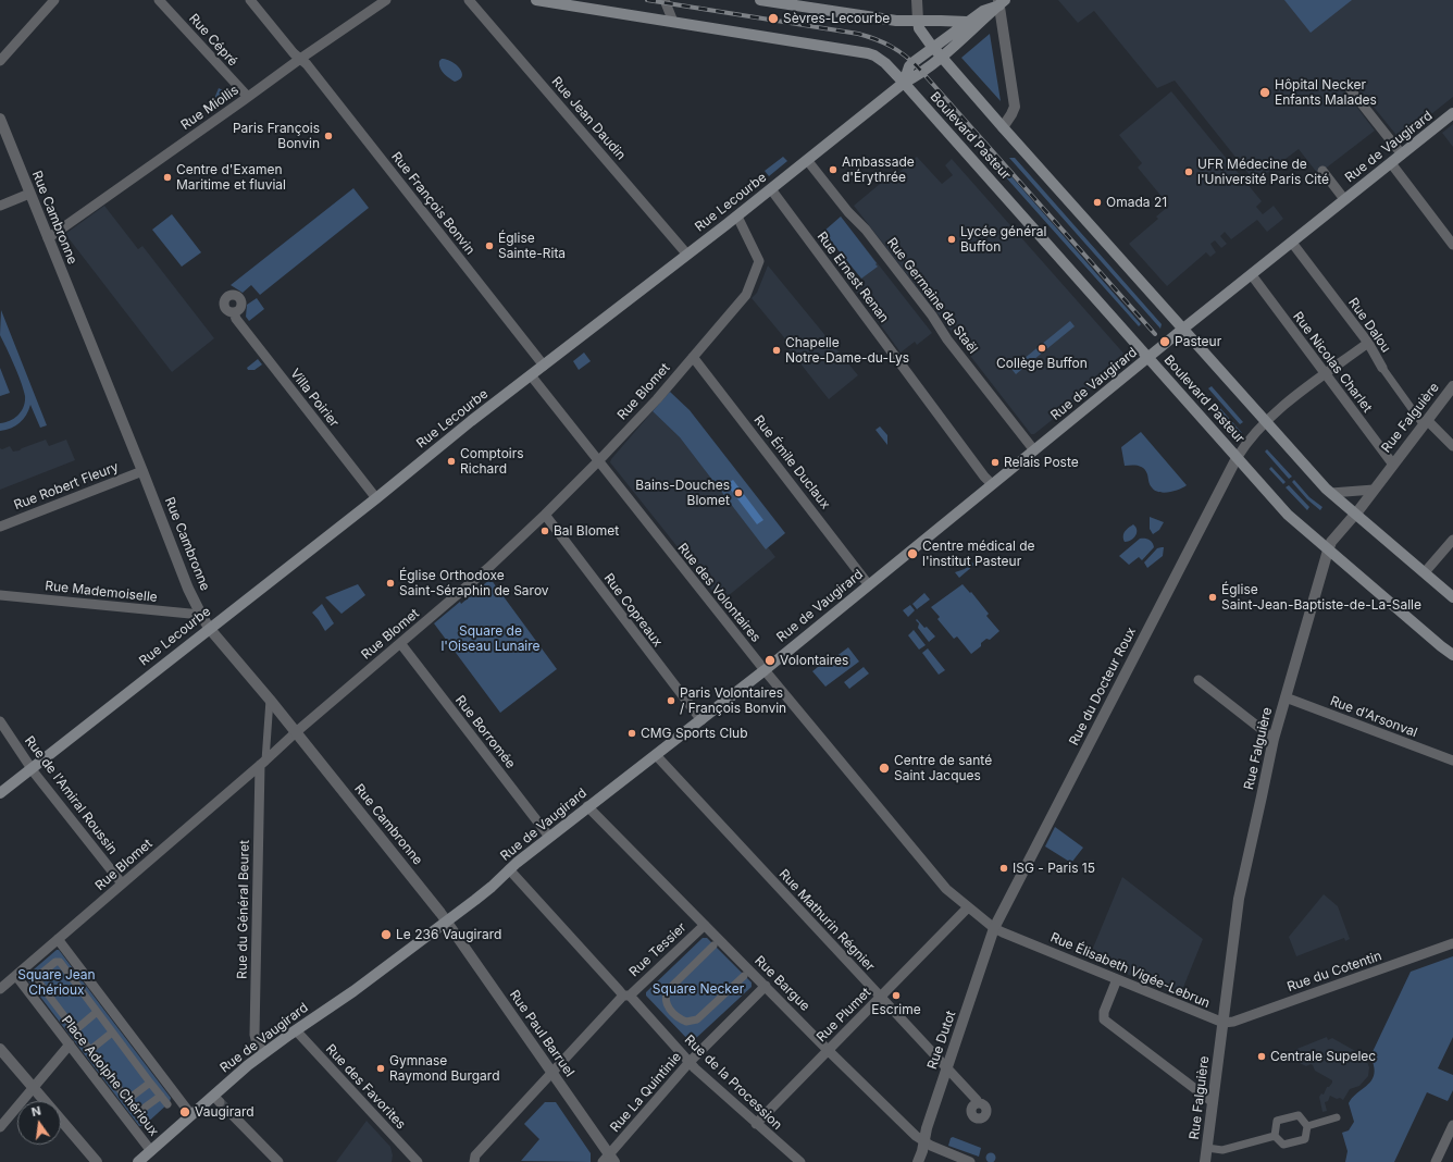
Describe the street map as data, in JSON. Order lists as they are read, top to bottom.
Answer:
{
  "streets": {
    "main road": ["Boulevard Pasteur", "Rue de Vaugirard", "Rue Lecourbe"],
    "street": [
      "Rue Cépré",
      "Rue Miollis",
      "Rue Jean Daudin",
      "Rue François Bonvin",
      "Rue Cambronne",
      "Rue Ernest Renan",
      "Rue Germaine de Staël",
      "Rue Dalou",
      "Rue Nicolas Charlet",
      "Rue Blomet",
      "Villa Poirier",
      "Rue Falguière",
      "Rue Émile Duclaux",
      "Rue Robert Fleury",
      "Rue Mademoiselle",
      "Rue des Volontaires",
      "Rue Copreaux",
      "Rue du Docteur Roux",
      "Rue d'Arsonval",
      "Rue Borromée",
      "Rue de l'Amiral Roussin",
      "Rue du Général Beuret",
      "Rue Mathurin Régnier",
      "Rue Tessier",
      "Rue Élisabeth Vigée-Lebrun",
      "Rue du Cotentin",
      "Rue Bargue",
      "Rue Plumet",
      "Rue Paul Barruel",
      "Rue Dutot",
      "Place Adolphe Chérioux",
      "Rue de la Procession",
      "Rue des Favorites",
      "Rue La Quintinie"
    ]
  },
  "crossings": [
    ["Rue Cépré", "Rue Miollis"],
    ["Rue Miollis", "Rue François Bonvin"],
    ["Rue Miollis", "Rue Cambronne"],
    ["Rue Jean Daudin", "Rue Lecourbe"],
    ["Boulevard Pasteur", "Rue de Vaugirard"],
    ["Boulevard Pasteur", "Rue Lecourbe"],
    ["Boulevard Pasteur", "Rue Falguière"],
    ["Boulevard Pasteur", "Rue du Docteur Roux"],
    ["Rue de Vaugirard", "Rue Cambronne"],
    ["Rue de Vaugirard", "Rue Ernest Renan"],
    ["Rue de Vaugirard", "Rue Germaine de Staël"],
    ["Rue de Vaugirard", "Rue Dalou"],
    ["Rue de Vaugirard", "Rue Nicolas Charlet"],
    ["Rue de Vaugirard", "Rue Émile Duclaux"],
    ["Rue de Vaugirard", "Rue des Volontaires"],
    ["Rue de Vaugirard", "Rue Copreaux"],
    ["Rue de Vaugirard", "Rue Borromée"],
    ["Rue de Vaugirard", "Rue du Général Beuret"],
    ["Rue de Vaugirard", "Rue Mathurin Régnier"],
    ["Rue de Vaugirard", "Rue Bargue"],
    ["Rue de Vaugirard", "Rue Paul Barruel"],
    ["Rue de Vaugirard", "Place Adolphe Chérioux"],
    ["Rue de Vaugirard", "Rue de la Procession"],
    ["Rue de Vaugirard", "Rue des Favorites"],
    ["Rue Lecourbe", "Rue François Bonvin"],
    ["Rue Lecourbe", "Rue Cambronne"],
    ["Rue Lecourbe", "Rue Ernest Renan"],
    ["Rue Lecourbe", "Rue Germaine de Staël"],
    ["Rue Lecourbe", "Rue Blomet"],
    ["Rue Lecourbe", "Villa Poirier"],
    ["Rue Lecourbe", "Rue des Volontaires"],
    ["Rue Lecourbe", "Rue de l'Amiral Roussin"],
    ["Rue Cambronne", "Rue Blomet"],
    ["Rue Cambronne", "Rue Robert Fleury"],
    ["Rue Cambronne", "Rue Mademoiselle"],
    ["Rue Cambronne", "Rue Paul Barruel"],
    ["Rue Dalou", "Rue Falguière"],
    ["Rue Nicolas Charlet", "Rue Falguière"],
    ["Rue Blomet", "Rue Émile Duclaux"],
    ["Rue Blomet", "Rue des Volontaires"],
    ["Rue Blomet", "Rue Copreaux"],
    ["Rue Blomet", "Rue Borromée"],
    ["Rue Blomet", "Rue de l'Amiral Roussin"],
    ["Rue Blomet", "Rue du Général Beuret"],
    ["Rue Blomet", "Place Adolphe Chérioux"],
    ["Rue Falguière", "Rue d'Arsonval"],
    ["Rue Falguière", "Rue Élisabeth Vigée-Lebrun"],
    ["Rue Falguière", "Rue du Cotentin"],
    ["Rue des Volontaires", "Rue du Docteur Roux"],
    ["Rue des Volontaires", "Rue Élisabeth Vigée-Lebrun"],
    ["Rue des Volontaires", "Rue Plumet"],
    ["Rue des Volontaires", "Rue Dutot"],
    ["Rue du Docteur Roux", "Rue Dutot"],
    ["Rue Mathurin Régnier", "Rue Plumet"],
    ["Rue Mathurin Régnier", "Rue Dutot"],
    ["Rue Tessier", "Rue Bargue"],
    ["Rue Tessier", "Rue Paul Barruel"],
    ["Rue Tessier", "Rue de la Procession"],
    ["Rue Élisabeth Vigée-Lebrun", "Rue du Cotentin"],
    ["Rue Bargue", "Rue Plumet"],
    ["Rue Bargue", "Rue Dutot"],
    ["Rue Bargue", "Rue La Quintinie"],
    ["Rue Plumet", "Rue de la Procession"],
    ["Rue Paul Barruel", "Rue La Quintinie"],
    ["Rue de la Procession", "Rue La Quintinie"]
  ],
  "parks": ["Square de l'Oiseau Lunaire", "Square Jean Chérioux", "Square Necker"],
  "places": [
    "Sèvres-Lecourbe",
    "Hôpital Necker Enfants Malades",
    "Paris François Bonvin",
    "Ambassade d'Érythrée",
    "UFR Médecine de l'Université Paris Cité",
    "Centre d'Examen Maritime et fluvial",
    "Omada 21",
    "Lycée général Buffon",
    "Église Sainte-Rita",
    "Pasteur",
    "Collège Buffon",
    "Chapelle Notre-Dame-du-Lys",
    "Comptoirs Richard",
    "Relais Poste",
    "Bains-Douches Blomet",
    "Bal Blomet",
    "Centre médical de l'institut Pasteur",
    "Église Orthodoxe Saint-Séraphin de Sarov",
    "Église Saint-Jean-Baptiste-de-La-Salle",
    "Volontaires",
    "Paris Volontaires / François Bonvin",
    "CMG Sports Club",
    "Centre de santé Saint Jacques",
    "ISG - Paris 15",
    "Le 236 Vaugirard",
    "Escrime",
    "Centrale Supelec",
    "Gymnase Raymond Burgard",
    "Vaugirard"
  ],
  "north": "top"
}
